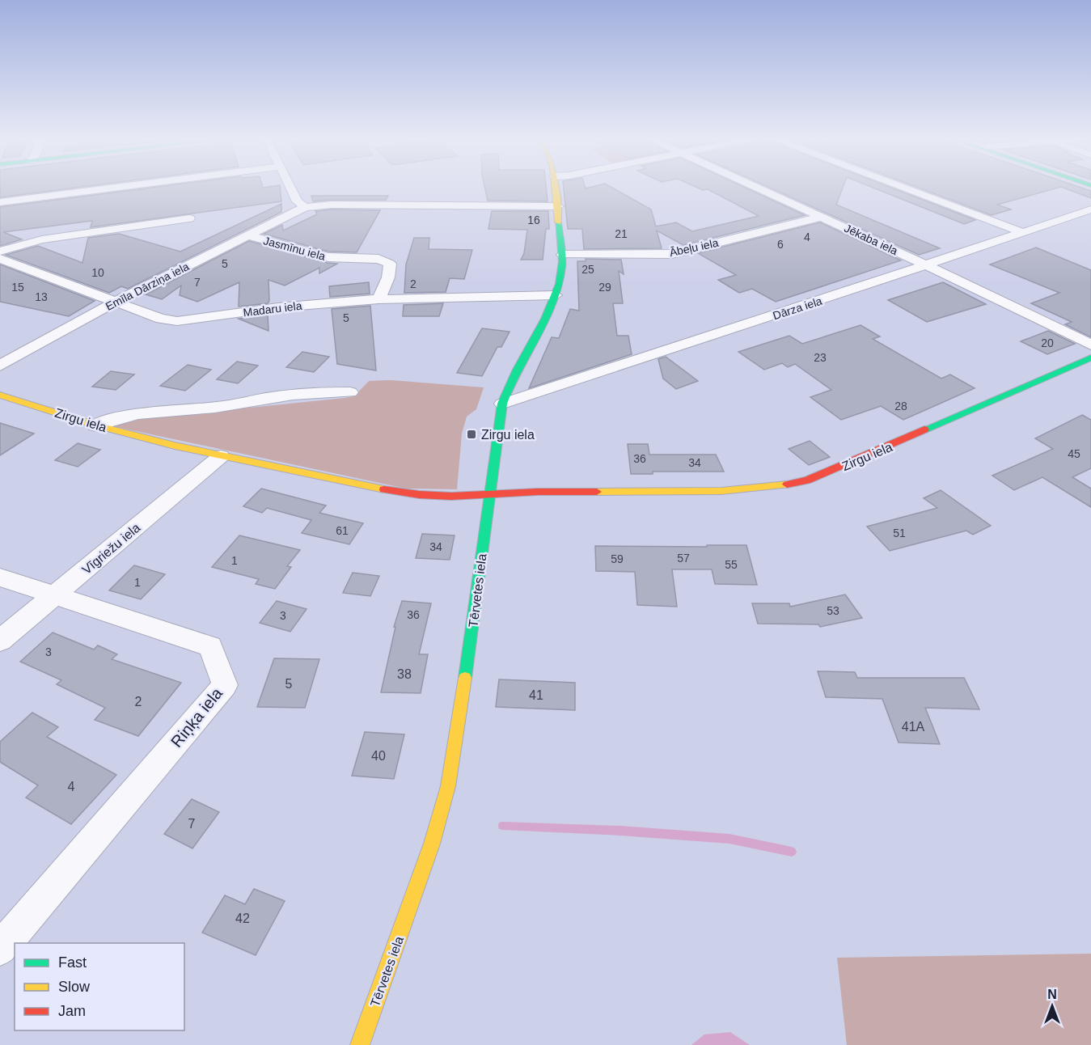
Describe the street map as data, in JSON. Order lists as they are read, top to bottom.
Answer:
{
  "streets": {
    "street": [
      "Jēkaba iela",
      "Ābeļu iela",
      "Jasmīnu iela",
      "Emīla Dārziņa iela",
      "Dārza iela",
      "Madaru iela",
      "Zirgu iela",
      "Vīgriežu iela",
      "Tērvetes iela",
      "Riņķa iela"
    ]
  },
  "crossings": [
    ["Jēkaba iela", "Ābeļu iela"],
    ["Jēkaba iela", "Dārza iela"],
    ["Ābeļu iela", "Tērvetes iela"],
    ["Jasmīnu iela", "Emīla Dārziņa iela"],
    ["Jasmīnu iela", "Madaru iela"],
    ["Emīla Dārziņa iela", "Madaru iela"],
    ["Dārza iela", "Tērvetes iela"],
    ["Madaru iela", "Tērvetes iela"],
    ["Zirgu iela", "Vīgriežu iela"],
    ["Zirgu iela", "Tērvetes iela"],
    ["Vīgriežu iela", "Riņķa iela"]
  ],
  "places": {
    "transit": ["Zirgu iela"]
  },
  "house_numbers": [
    "16",
    "21",
    "4",
    "6",
    "5",
    "25",
    "10",
    "7",
    "2",
    "15",
    "29",
    "13",
    "5",
    "20",
    "23",
    "28",
    "45",
    "36",
    "34",
    "61",
    "51",
    "34",
    "57",
    "59",
    "1",
    "55",
    "1",
    "53",
    "36",
    "3",
    "3",
    "38",
    "5",
    "41",
    "2",
    "41A",
    "40",
    "4",
    "7",
    "42"
  ],
  "legend": ["Fast", "Slow", "Jam"],
  "north": "top"
}
